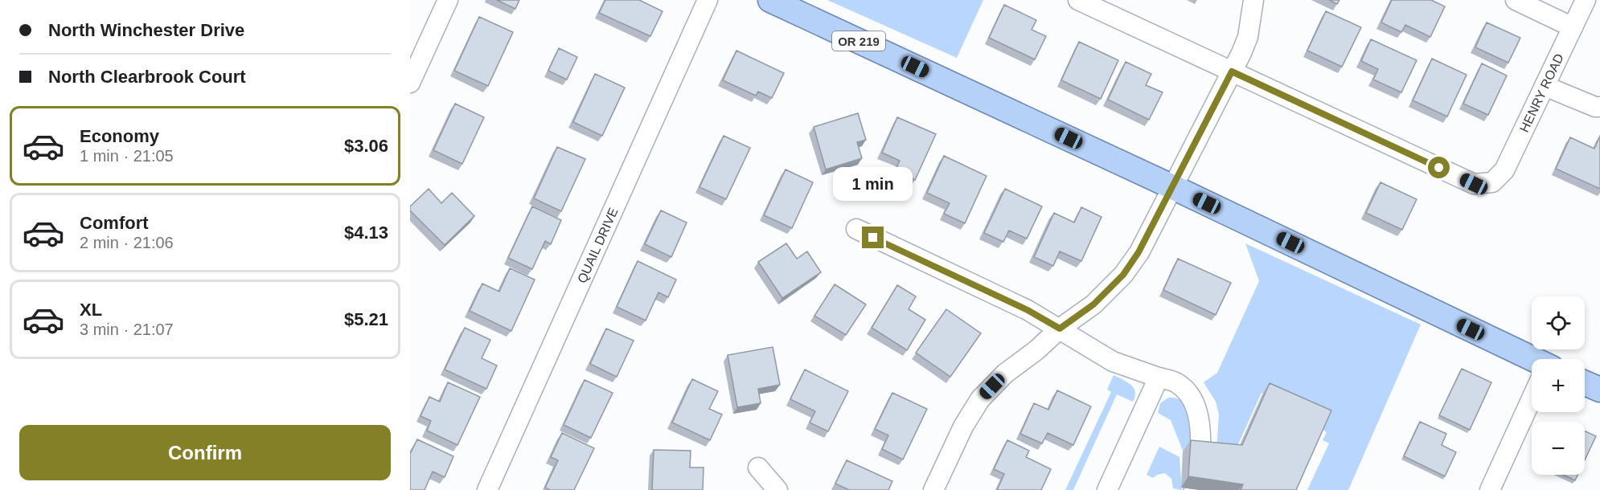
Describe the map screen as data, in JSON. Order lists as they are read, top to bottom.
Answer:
{
  "streets": {
    "main road": ["OR 219"],
    "street": ["HENRY ROAD", "QUAIL DRIVE"]
  },
  "page": {
    "banner": ["North Winchester Drive", "North Clearbrook Court"],
    "list": [
      {
        "name": "Economy",
        "note": "1 min · 21:05",
        "value": "$3.06"
      },
      {
        "name": "Comfort",
        "note": "2 min · 21:06",
        "value": "$4.13"
      },
      {
        "name": "XL",
        "note": "3 min · 21:07",
        "value": "$5.21"
      }
    ],
    "bubble": "1 min",
    "map_buttons": ["+", "−"],
    "buttons": "Confirm"
  }
}
